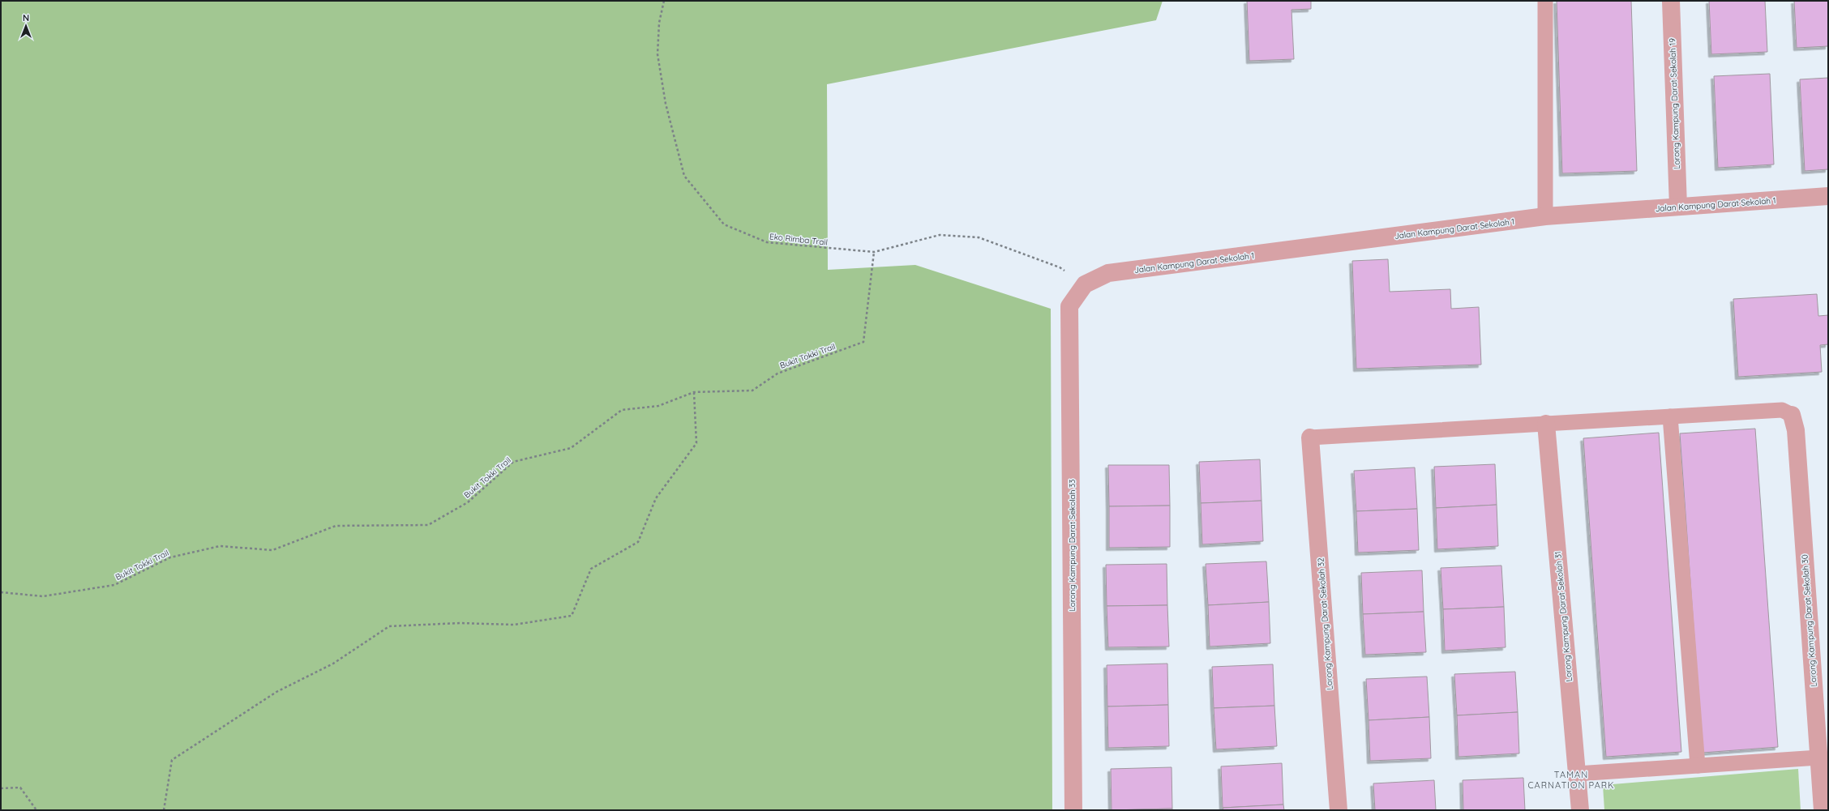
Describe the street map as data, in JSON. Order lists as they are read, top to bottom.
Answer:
{
  "streets": {
    "street": [
      "Lorong Kampung Darat Sekolah 19",
      "Jalan Kampung Darat Sekolah 1",
      "Lorong Kampung Darat Sekolah 33",
      "Lorong Kampung Darat Sekolah 31",
      "Lorong Kampung Darat Sekolah 30",
      "Lorong Kampung Darat Sekolah 32"
    ],
    "path": ["Eko Rimba Trail", "Bukit Tokki Trail"]
  },
  "crossings": [
    ["Lorong Kampung Darat Sekolah 19", "Jalan Kampung Darat Sekolah 1"],
    ["Jalan Kampung Darat Sekolah 1", "Eko Rimba Trail"],
    ["Jalan Kampung Darat Sekolah 1", "Lorong Kampung Darat Sekolah 33"],
    ["Eko Rimba Trail", "Bukit Tokki Trail"],
    ["Eko Rimba Trail", "Lorong Kampung Darat Sekolah 33"]
  ],
  "districts": ["TAMAN CARNATION PARK"],
  "north": "top"
}
